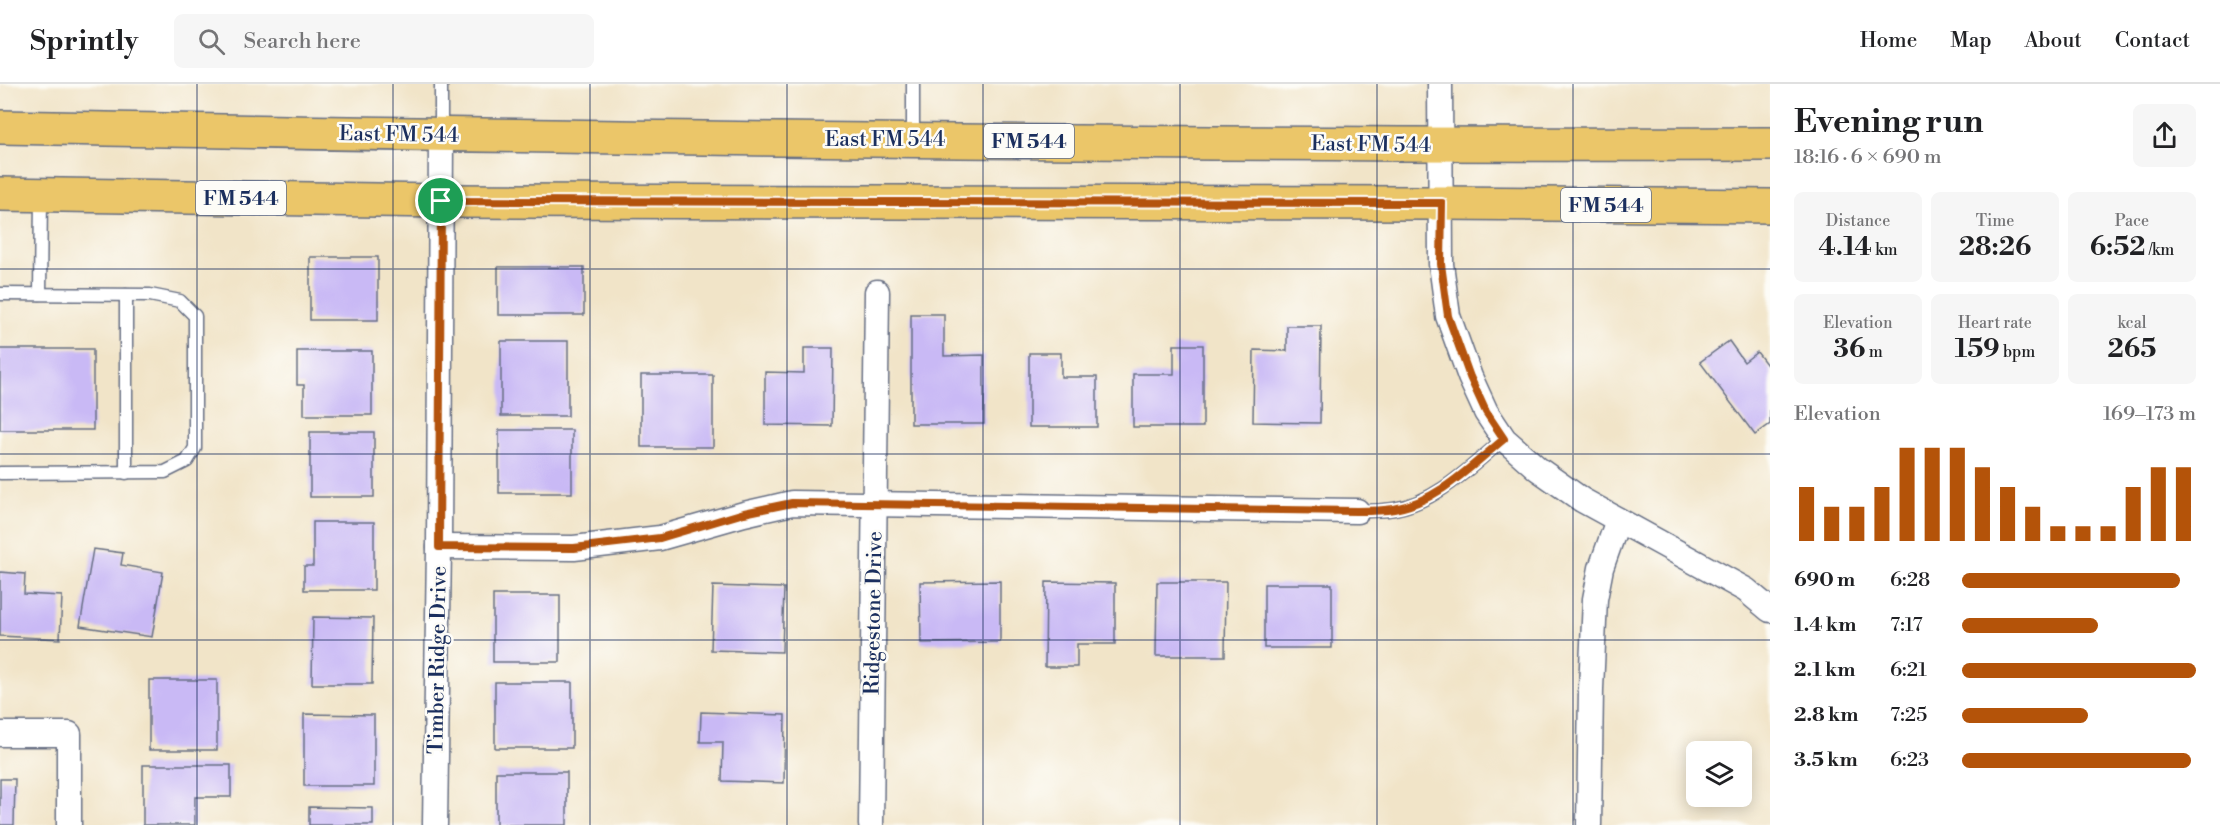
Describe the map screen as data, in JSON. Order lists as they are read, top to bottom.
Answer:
{
  "streets": {
    "main road": ["East FM 544", "FM 544"],
    "street": ["Ridgestone Drive", "Timber Ridge Drive"]
  },
  "crossings": [
    ["East FM 544", "Timber Ridge Drive"],
    ["FM 544", "Timber Ridge Drive"]
  ],
  "page": {
    "header": "Sprintly",
    "search": "Search here",
    "nav": [
      "Home",
      "Map",
      "About",
      "Contact"
    ],
    "heading": ["Evening run", "18:16 · 6 × 690 m"],
    "stats": [
      ["Distance", "4.14 km"],
      ["Time", "28:26"],
      ["Pace", "6:52 /km"],
      ["Elevation", "36 m"],
      ["Heart rate", "159 bpm"],
      ["kcal", "265"]
    ],
    "chart": ["Elevation", "169–173 m"],
    "list": [
      {
        "name": "690 m",
        "note": "6:28"
      },
      {
        "name": "1.4 km",
        "note": "7:17"
      },
      {
        "name": "2.1 km",
        "note": "6:21"
      },
      {
        "name": "2.8 km",
        "note": "7:25"
      },
      {
        "name": "3.5 km",
        "note": "6:23"
      }
    ]
  }
}
